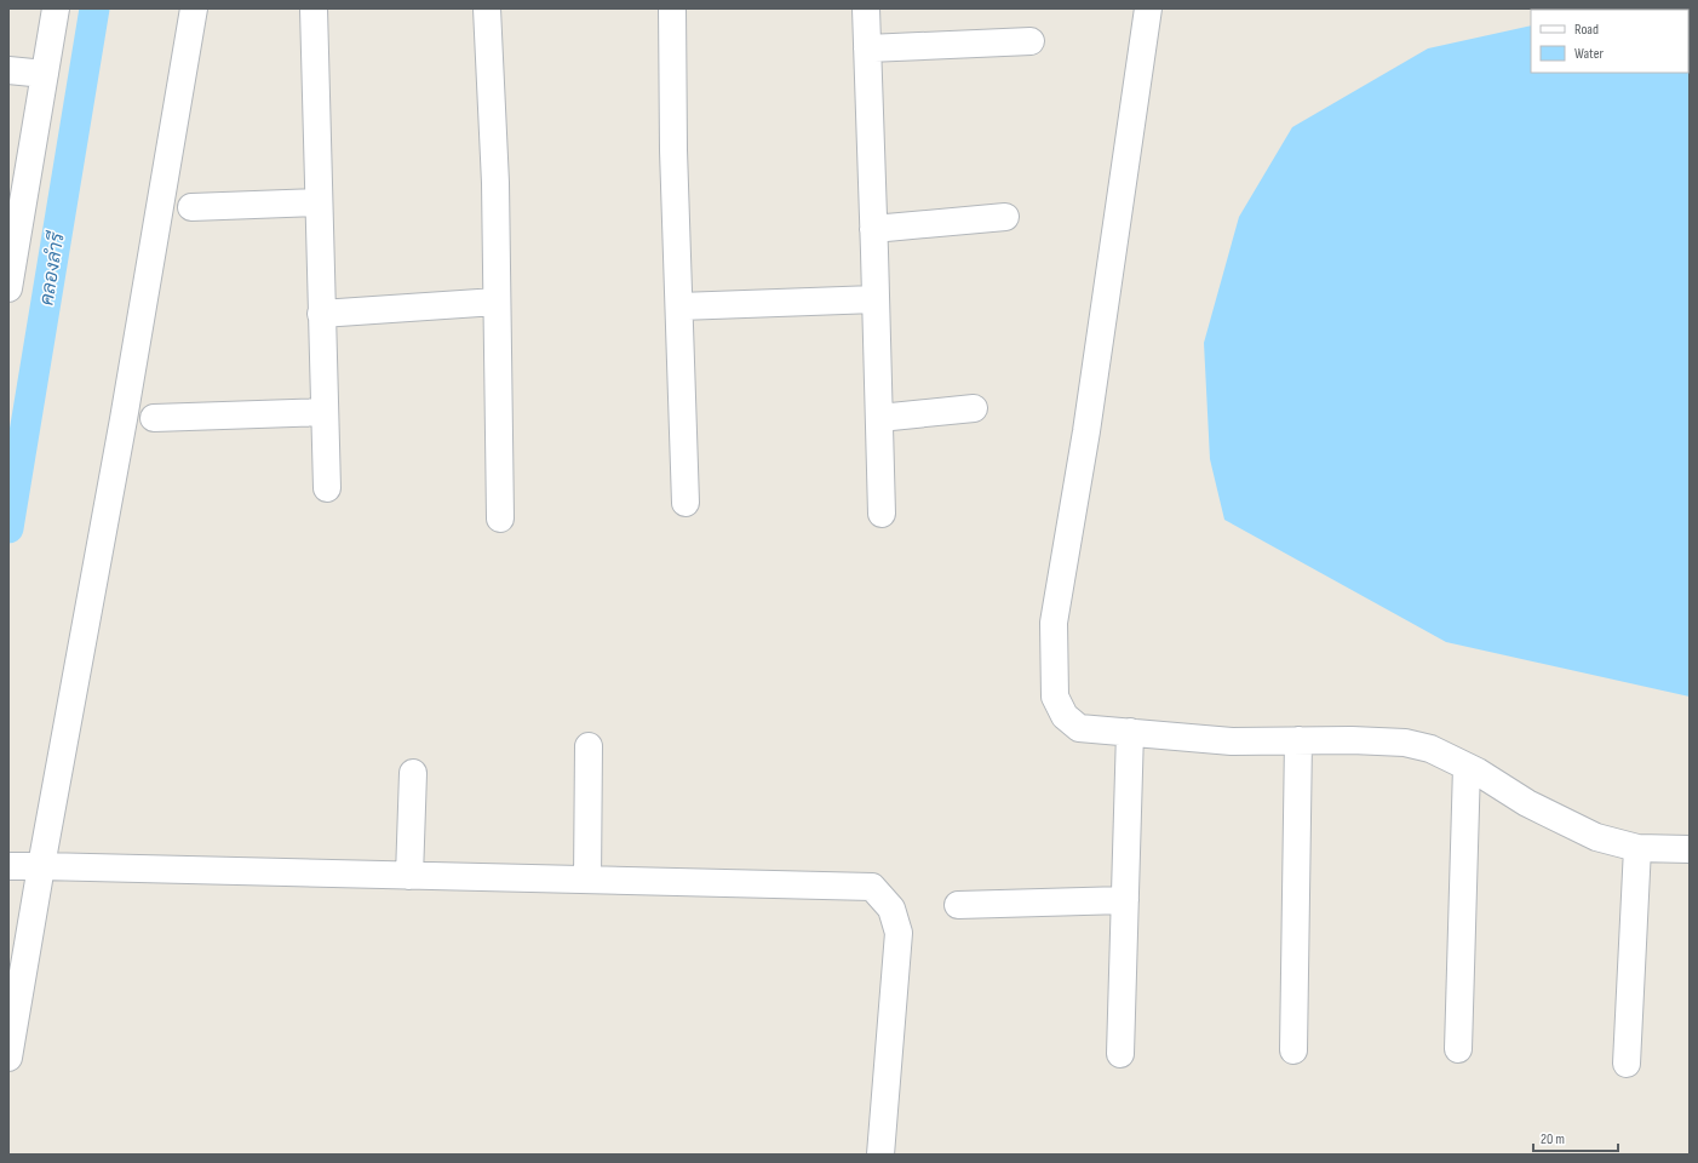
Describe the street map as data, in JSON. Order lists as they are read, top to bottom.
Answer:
{
  "water": ["คลองลำรี"],
  "legend": ["Road", "Water"],
  "scale_bar": "20 m"
}
